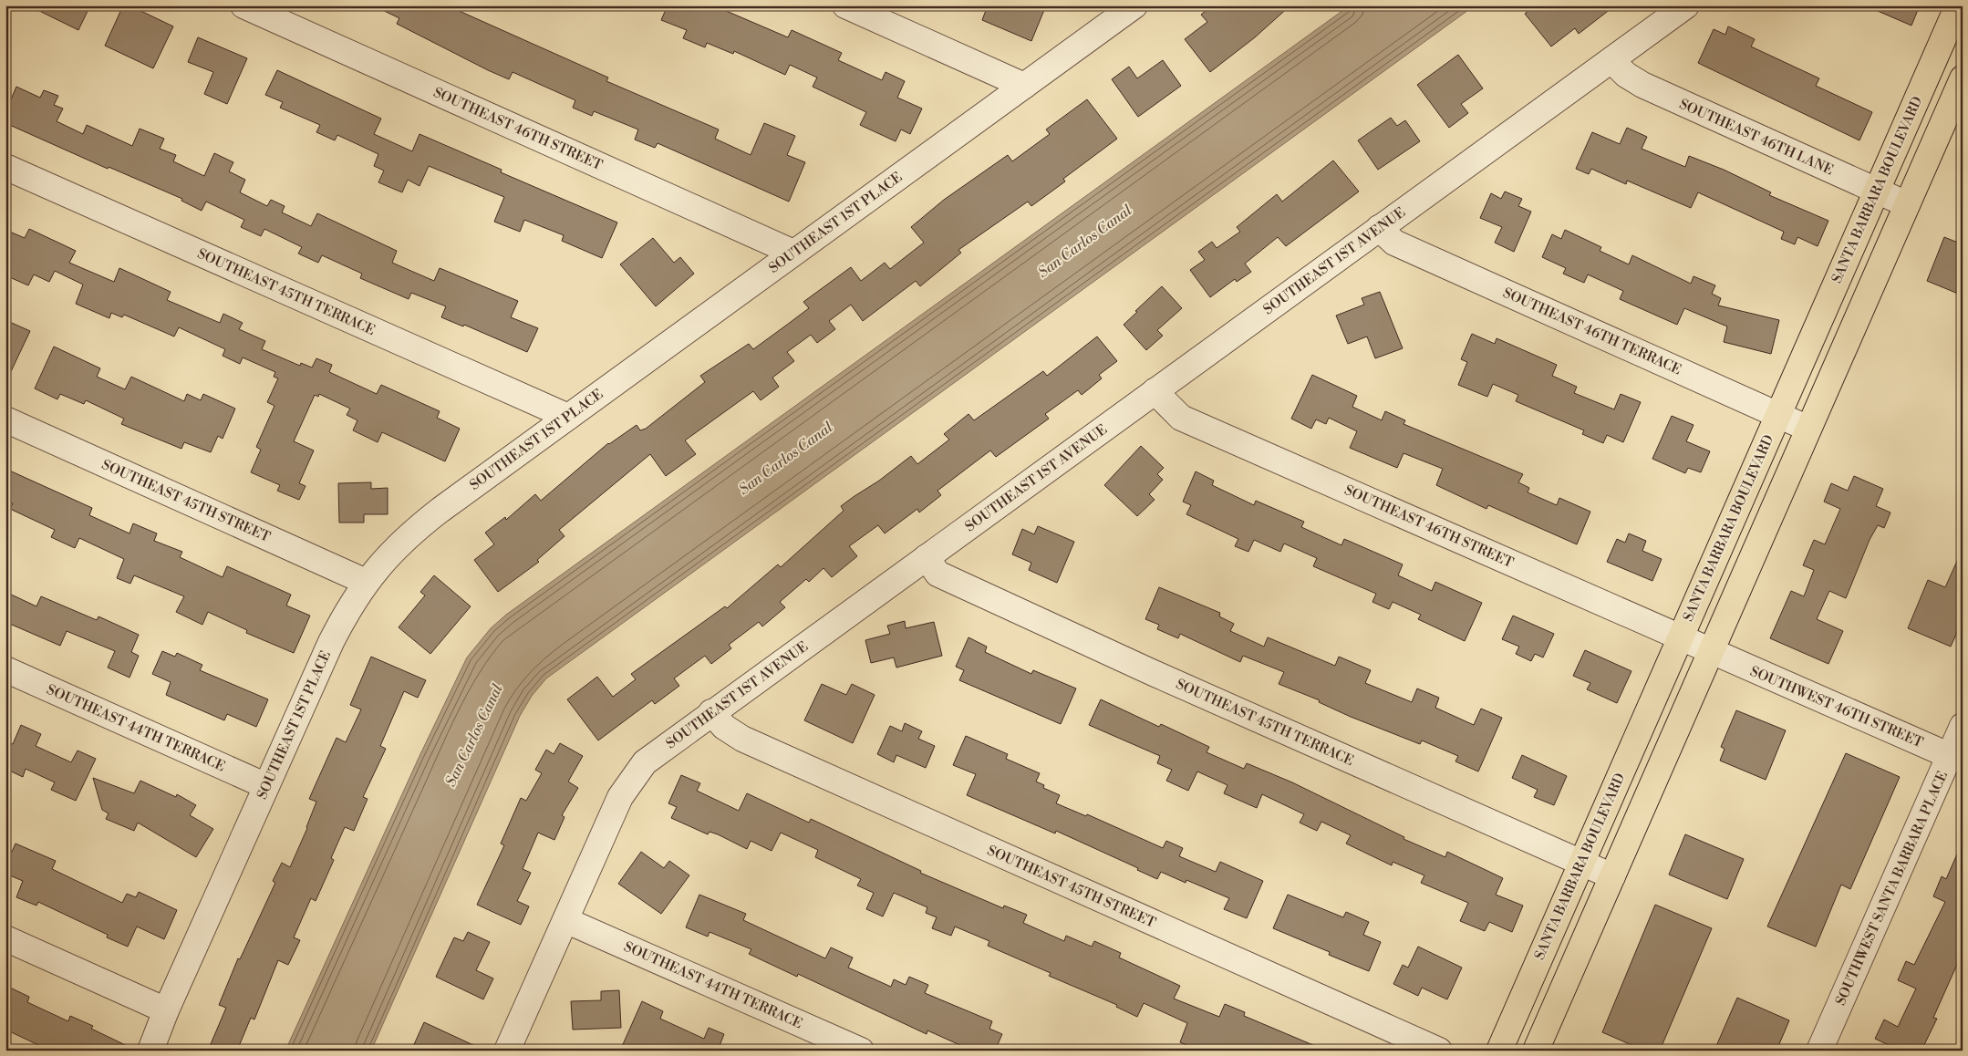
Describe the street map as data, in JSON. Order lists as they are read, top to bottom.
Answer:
{
  "streets": {
    "main road": ["SANTA BARBARA BOULEVARD"],
    "street": [
      "SOUTHEAST 46TH STREET",
      "SOUTHEAST 46TH LANE",
      "SOUTHEAST 1ST PLACE",
      "SOUTHEAST 1ST AVENUE",
      "SOUTHEAST 45TH TERRACE",
      "SOUTHEAST 46TH TERRACE",
      "SOUTHEAST 45TH STREET",
      "SOUTHWEST 46TH STREET",
      "SOUTHEAST 44TH TERRACE",
      "SOUTHWEST SANTA BARBARA PLACE"
    ]
  },
  "crossings": [
    ["SOUTHEAST 46TH STREET", "SANTA BARBARA BOULEVARD"],
    ["SOUTHEAST 46TH STREET", "SOUTHEAST 1ST PLACE"],
    ["SOUTHEAST 46TH STREET", "SOUTHEAST 1ST AVENUE"],
    ["SOUTHEAST 46TH STREET", "SOUTHWEST 46TH STREET"],
    ["SOUTHEAST 46TH LANE", "SANTA BARBARA BOULEVARD"],
    ["SOUTHEAST 46TH LANE", "SOUTHEAST 1ST AVENUE"],
    ["SANTA BARBARA BOULEVARD", "SOUTHEAST 45TH TERRACE"],
    ["SANTA BARBARA BOULEVARD", "SOUTHEAST 46TH TERRACE"],
    ["SOUTHEAST 1ST PLACE", "SOUTHEAST 45TH TERRACE"],
    ["SOUTHEAST 1ST PLACE", "SOUTHEAST 45TH STREET"],
    ["SOUTHEAST 1ST PLACE", "SOUTHEAST 44TH TERRACE"],
    ["SOUTHEAST 1ST AVENUE", "SOUTHEAST 45TH TERRACE"],
    ["SOUTHEAST 1ST AVENUE", "SOUTHEAST 46TH TERRACE"],
    ["SOUTHEAST 1ST AVENUE", "SOUTHEAST 45TH STREET"],
    ["SOUTHEAST 1ST AVENUE", "SOUTHEAST 44TH TERRACE"],
    ["SOUTHWEST 46TH STREET", "SOUTHWEST SANTA BARBARA PLACE"]
  ],
  "water": ["San Carlos Canal"]
}
